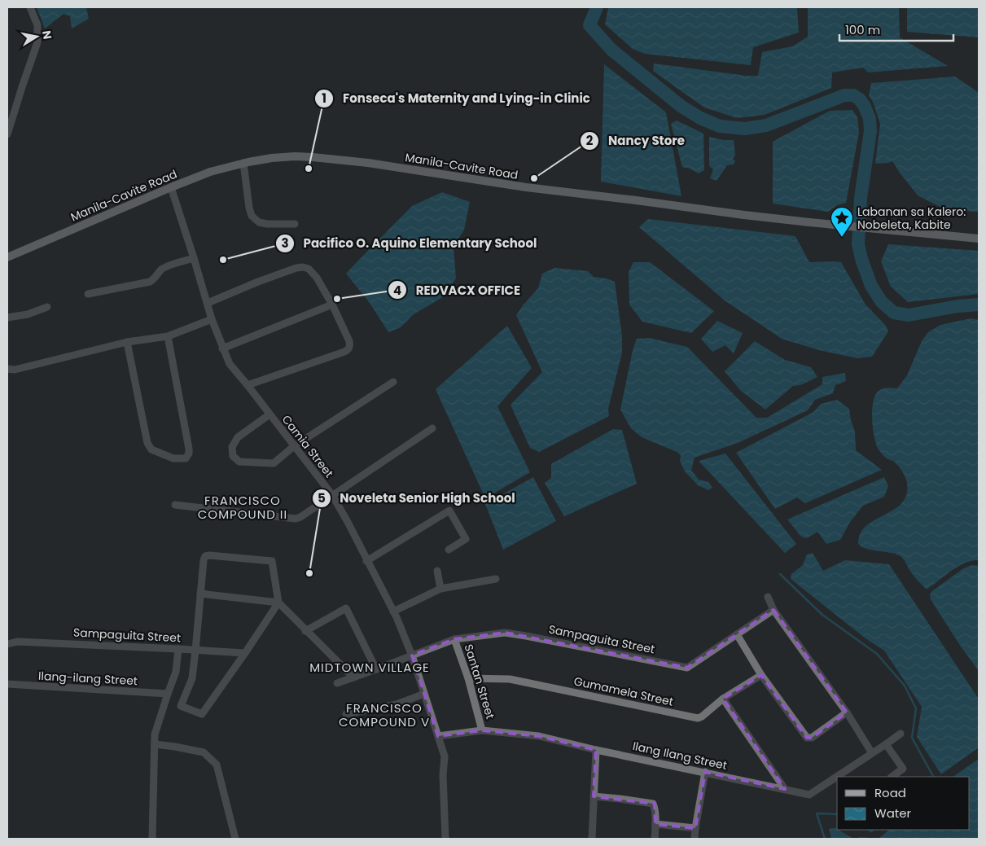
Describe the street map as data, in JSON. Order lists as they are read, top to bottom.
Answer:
{
  "streets": {
    "main road": ["Manila-Cavite Road"],
    "street": [
      "Camia Street",
      "Sampaguita Street",
      "Ilang-ilang Street",
      "Santan Street",
      "Gumamela Street",
      "Ilang Ilang Street"
    ]
  },
  "crossings": [
    ["Manila-Cavite Road", "Camia Street"],
    ["Camia Street", "Sampaguita Street"],
    ["Camia Street", "Ilang Ilang Street"],
    ["Sampaguita Street", "Santan Street"],
    ["Santan Street", "Gumamela Street"],
    ["Santan Street", "Ilang Ilang Street"]
  ],
  "districts": ["FRANCISCO COMPOUND II", "MIDTOWN VILLAGE", "FRANCISCO COMPOUND V"],
  "places": {
    "other": [
      "Fonseca's Maternity and Lying-in Clinic",
      "Nancy Store",
      "Pacifico O. Aquino Elementary School",
      "REDVACX OFFICE",
      "Noveleta Senior High School"
    ],
    "place": ["Labanan sa Kalero: Nobeleta, Kabite"]
  },
  "legend": ["Road", "Water"],
  "scale_bar": "100 m",
  "north": "right"
}
